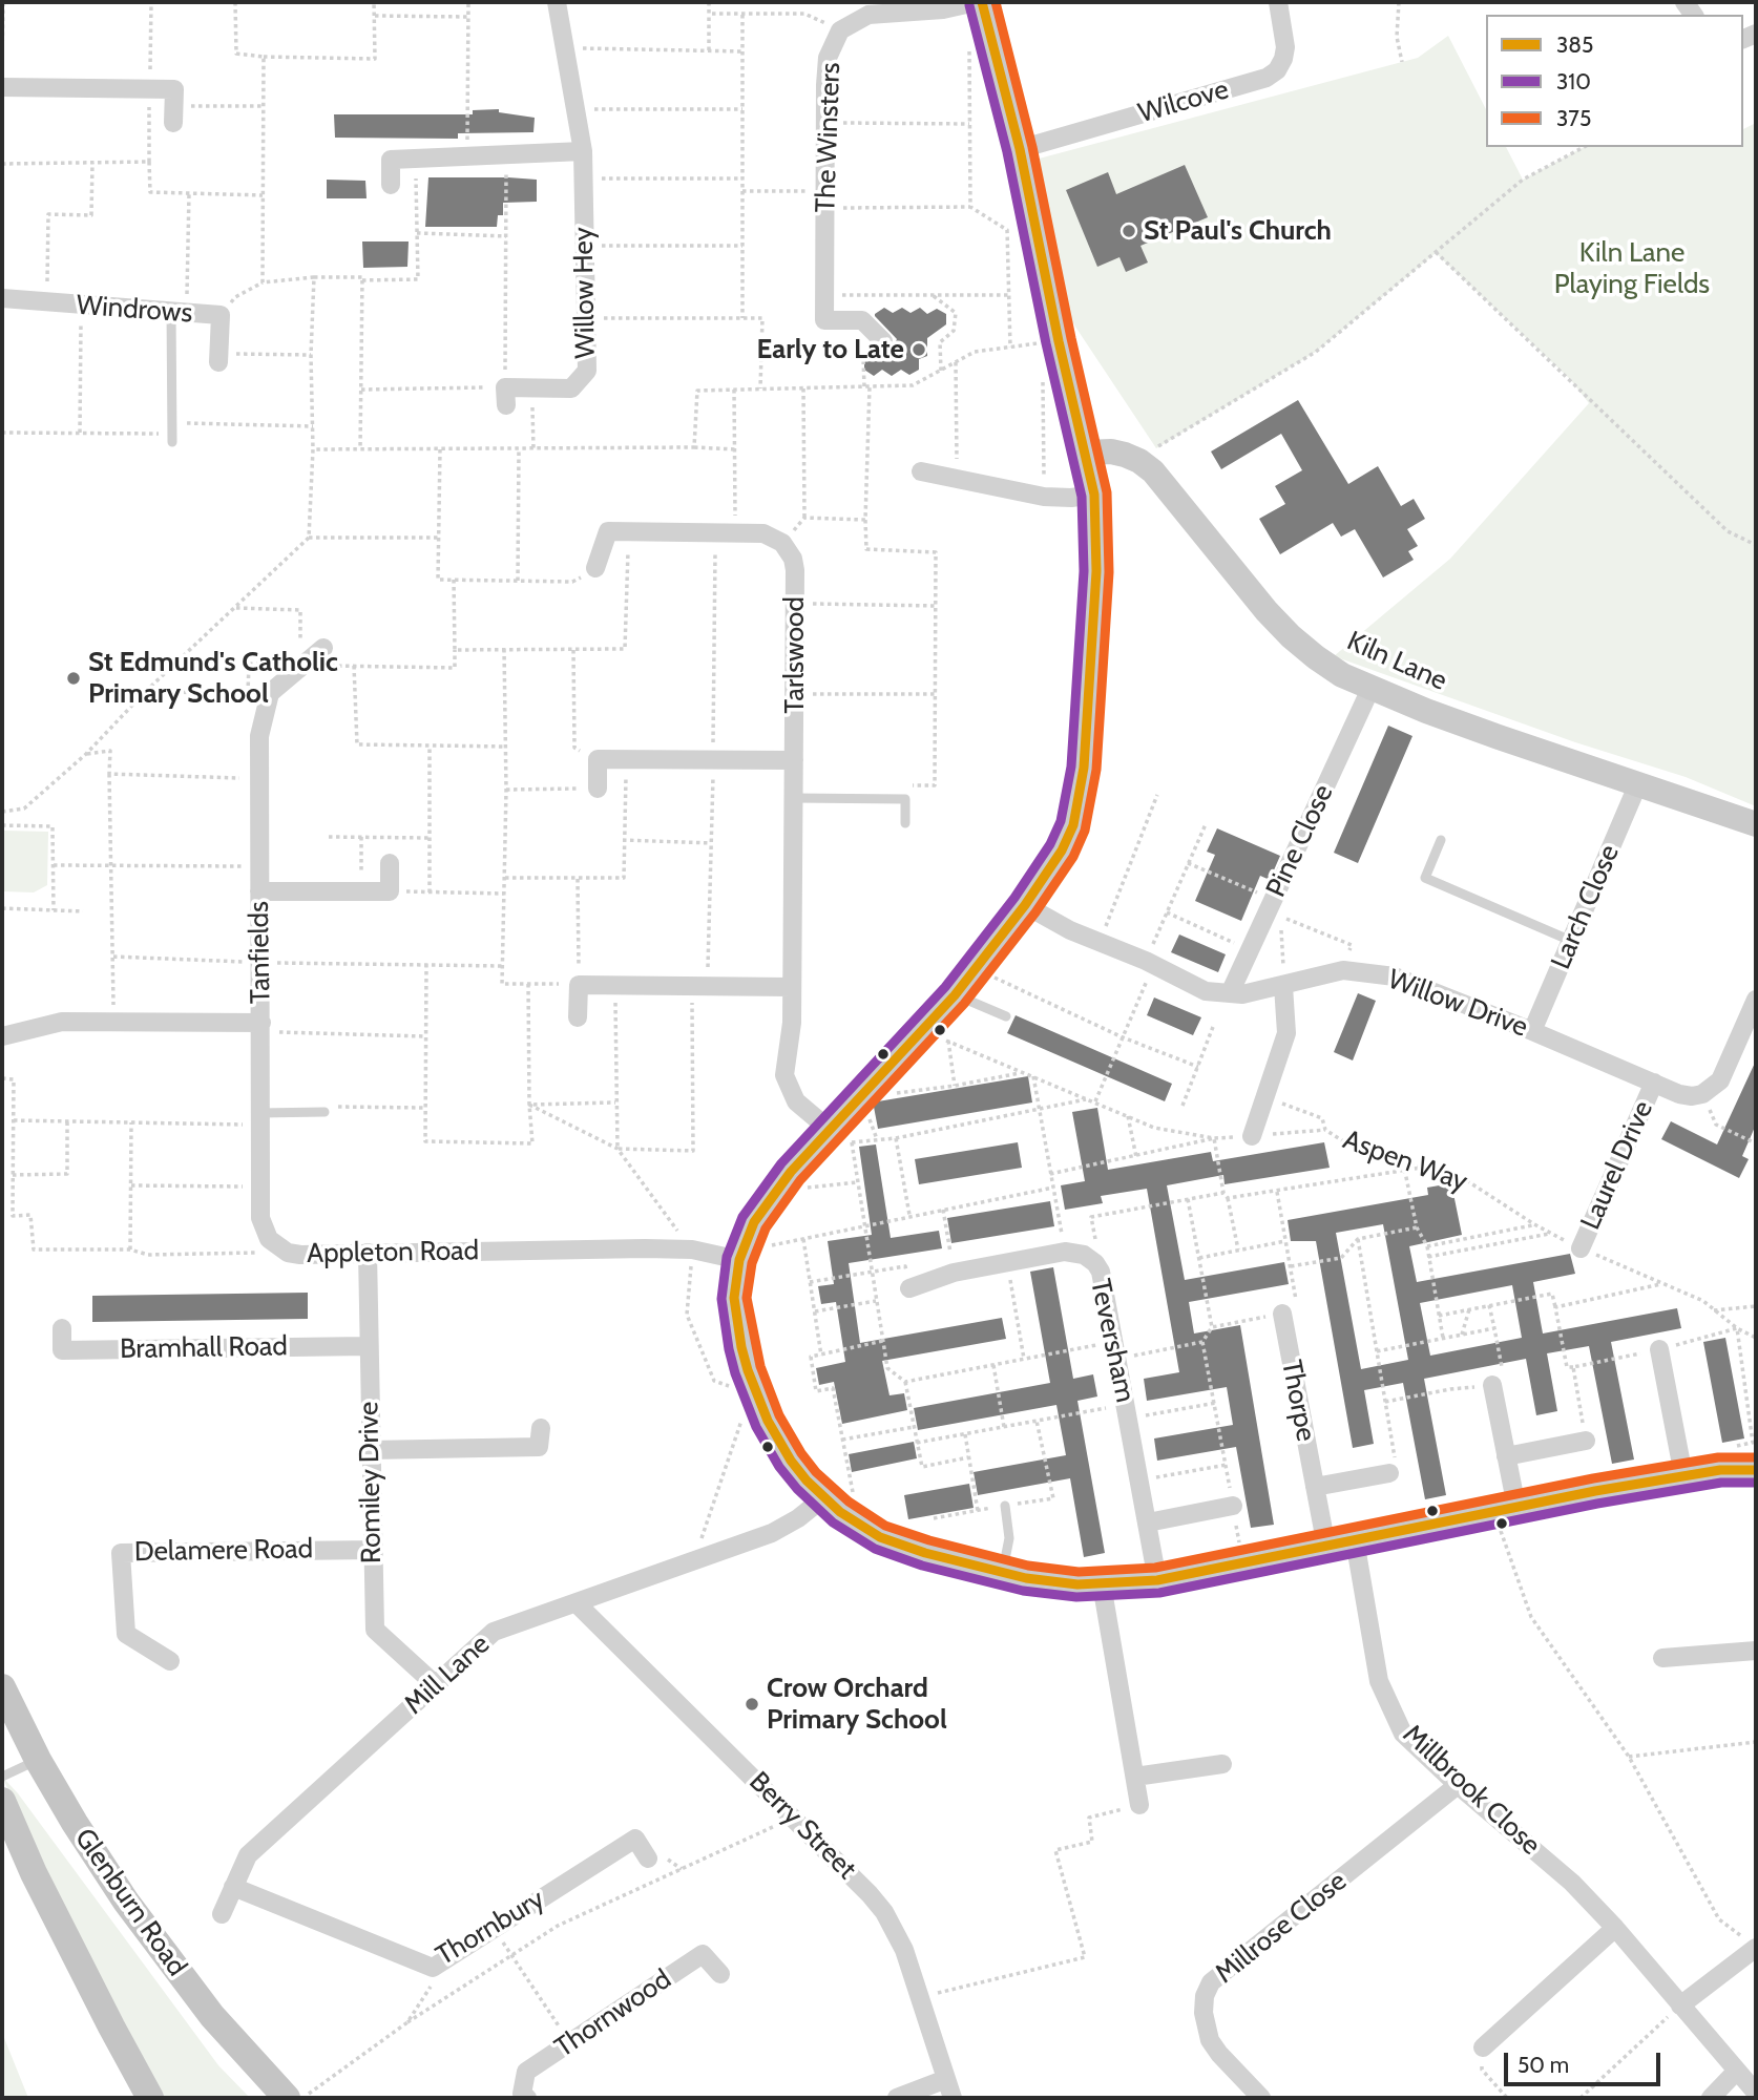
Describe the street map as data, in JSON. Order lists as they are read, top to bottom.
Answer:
{
  "streets": {
    "main road": ["Glenburn Road"],
    "street": [
      "Wilcove",
      "The Winsters",
      "Willow Hey",
      "Windrows",
      "Tarlswood",
      "Kiln Lane",
      "Pine Close",
      "Larch Close",
      "Tanfields",
      "Willow Drive",
      "Laurel Drive",
      "Appleton Road",
      "Teversham",
      "Bramhall Road",
      "Thorpe",
      "Romiley Drive",
      "Delamere Road",
      "Mill Lane",
      "Millbrook Close",
      "Berry Street",
      "Thornbury",
      "Millrose Close",
      "Thornwood"
    ],
    "path": ["Aspen Way"]
  },
  "crossings": [
    ["Kiln Lane", "Pine Close"],
    ["Kiln Lane", "Larch Close"],
    ["Pine Close", "Willow Drive"],
    ["Larch Close", "Willow Drive"],
    ["Tanfields", "Appleton Road"],
    ["Willow Drive", "Laurel Drive"],
    ["Aspen Way", "Laurel Drive"],
    ["Appleton Road", "Romiley Drive"],
    ["Bramhall Road", "Romiley Drive"],
    ["Romiley Drive", "Delamere Road"],
    ["Romiley Drive", "Mill Lane"],
    ["Mill Lane", "Berry Street"],
    ["Mill Lane", "Thornbury"],
    ["Millbrook Close", "Millrose Close"]
  ],
  "parks": ["Kiln Lane Playing Fields"],
  "places": [
    "St Paul's Church",
    "Early to Late",
    "St Edmund's Catholic Primary School",
    "Crow Orchard Primary School"
  ],
  "lines": ["transit line 385", "transit line 375", "transit line 310"],
  "legend": ["385", "310", "375"],
  "scale_bar": "50 m"
}
